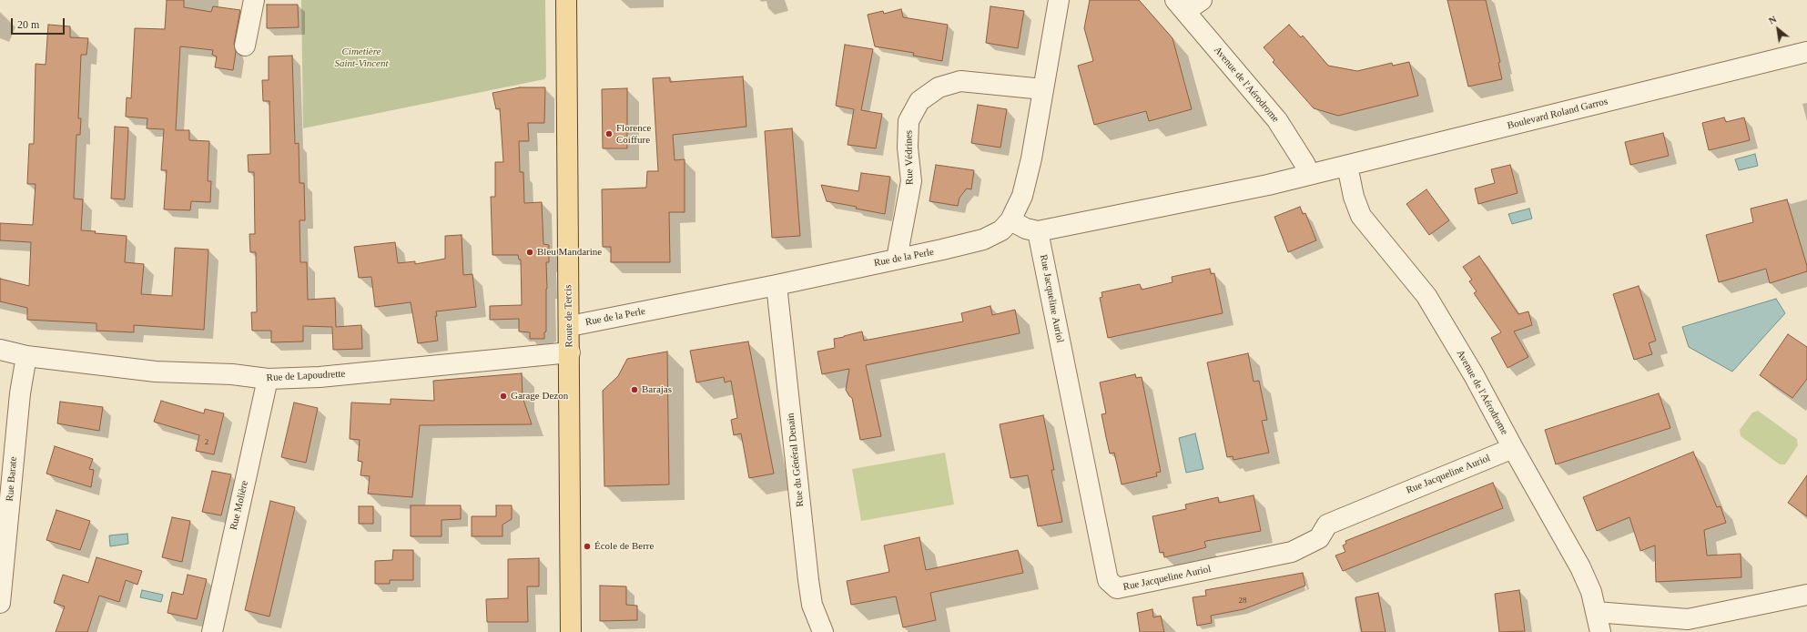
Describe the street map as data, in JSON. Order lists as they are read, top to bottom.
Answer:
{
  "streets": {
    "main road": ["Route de Tercis"],
    "street": [
      "Avenue de l'Aérodrome",
      "Boulevard Roland Garros",
      "Rue Védrines",
      "Rue de la Perle",
      "Rue Jacqueline Auriol",
      "Rue de Lapoudrette",
      "Rue du Général Denain",
      "Rue Barate",
      "Rue Molière"
    ]
  },
  "crossings": [
    ["Avenue de l'Aérodrome", "Boulevard Roland Garros"],
    ["Avenue de l'Aérodrome", "Rue Jacqueline Auriol"],
    ["Rue Védrines", "Rue de la Perle"],
    ["Rue de la Perle", "Route de Tercis"],
    ["Rue de la Perle", "Rue du Général Denain"],
    ["Route de Tercis", "Rue de Lapoudrette"],
    ["Rue de Lapoudrette", "Rue Barate"],
    ["Rue de Lapoudrette", "Rue Molière"]
  ],
  "parks": ["Cimetière Saint-Vincent"],
  "places": [
    "Florence Coiffure",
    "Bleu Mandarine",
    "Barajas",
    "Garage Dezon",
    "École de Berre"
  ],
  "house_numbers": ["2", "28"],
  "scale_bar": "20 m",
  "north": "top left"
}
